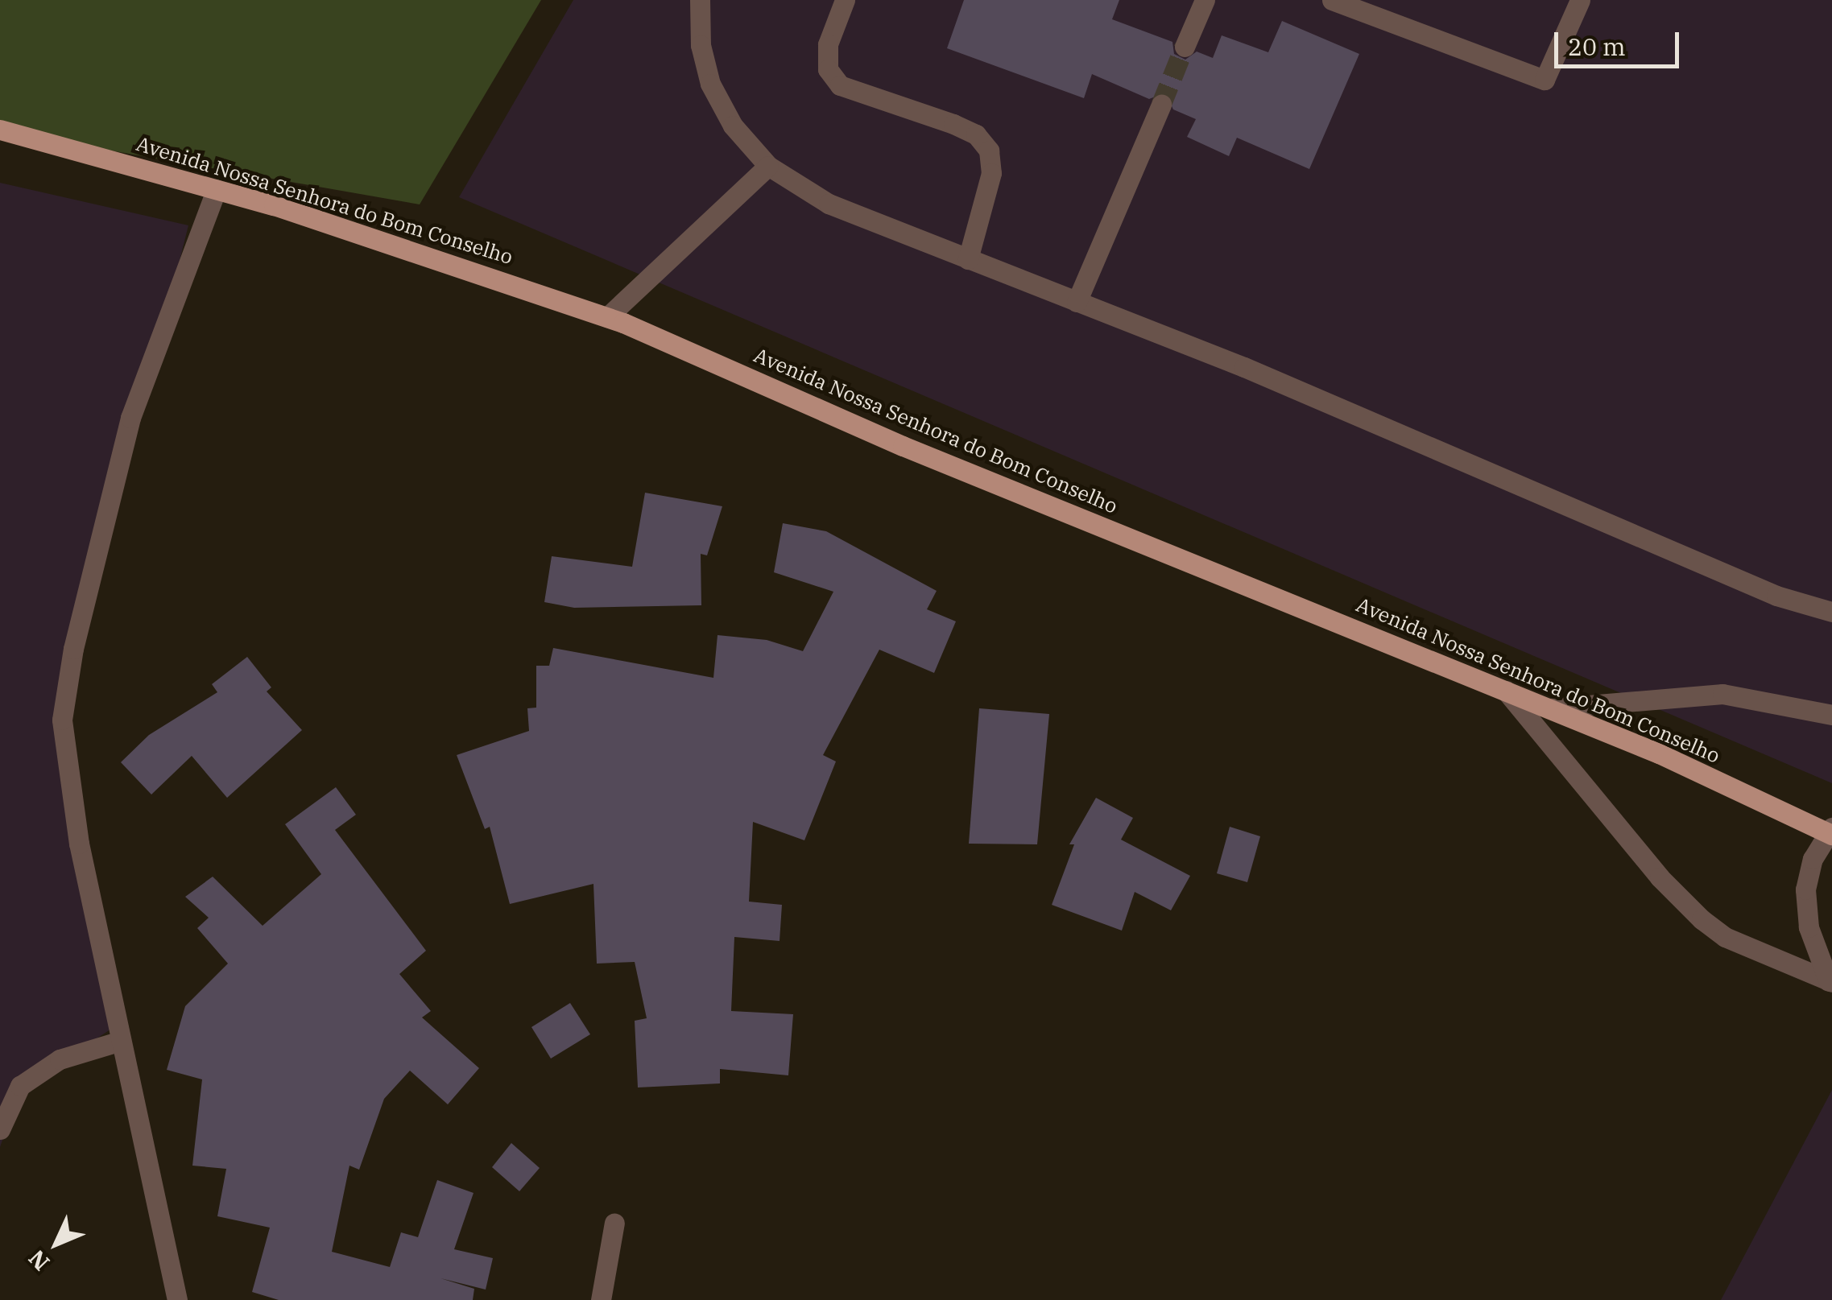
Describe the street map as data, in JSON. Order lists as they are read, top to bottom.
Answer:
{
  "streets": {
    "main road": ["Avenida Nossa Senhora do Bom Conselho"]
  },
  "scale_bar": "20 m",
  "north": "bottom left"
}
